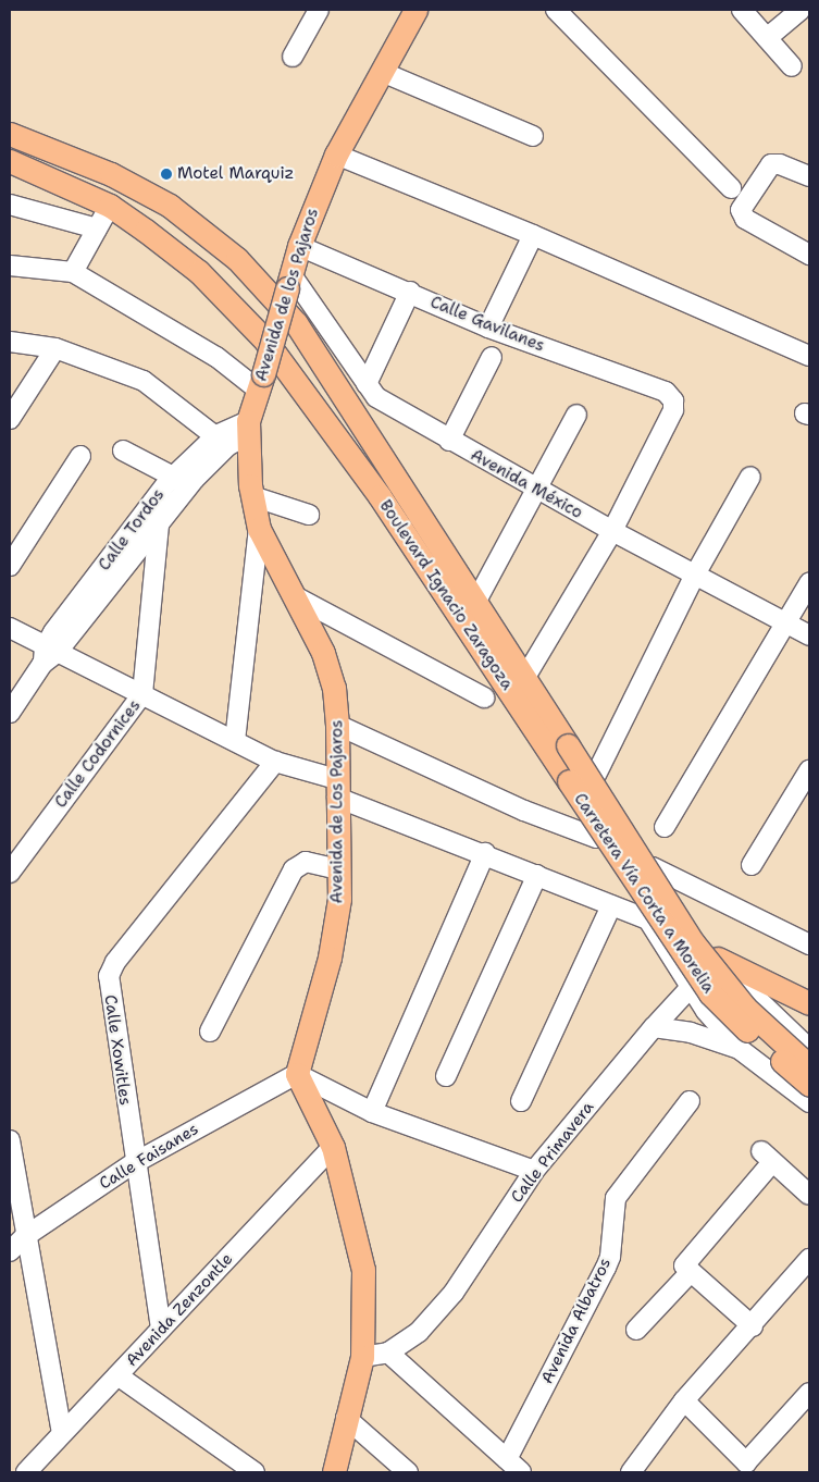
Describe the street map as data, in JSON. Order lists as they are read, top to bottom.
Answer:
{
  "streets": {
    "main road": [
      "Avenida de los Pajaros",
      "Boulevard Ignacio Zaragoza",
      "Avenida de Los Pajaros",
      "Carretera Vía Corta a Morelia"
    ],
    "street": [
      "Calle Gavilanes",
      "Avenida México",
      "Calle Tordos",
      "Calle Codornices",
      "Calle Xowitles",
      "Calle Primavera",
      "Calle Faisanes",
      "Avenida Zenzontle",
      "Avenida Albatros"
    ]
  },
  "crossings": [
    ["Avenida de los Pajaros", "Calle Gavilanes"],
    ["Avenida de los Pajaros", "Avenida México"],
    ["Avenida de los Pajaros", "Calle Tordos"],
    ["Avenida de los Pajaros", "Avenida de Los Pajaros"],
    ["Calle Gavilanes", "Avenida México"],
    ["Calle Tordos", "Calle Codornices"],
    ["Boulevard Ignacio Zaragoza", "Carretera Vía Corta a Morelia"],
    ["Boulevard Ignacio Zaragoza", "Calle Primavera"],
    ["Avenida de Los Pajaros", "Calle Faisanes"],
    ["Calle Xowitles", "Calle Faisanes"],
    ["Calle Xowitles", "Avenida Zenzontle"]
  ],
  "places": ["Motel Marquiz"]
}
